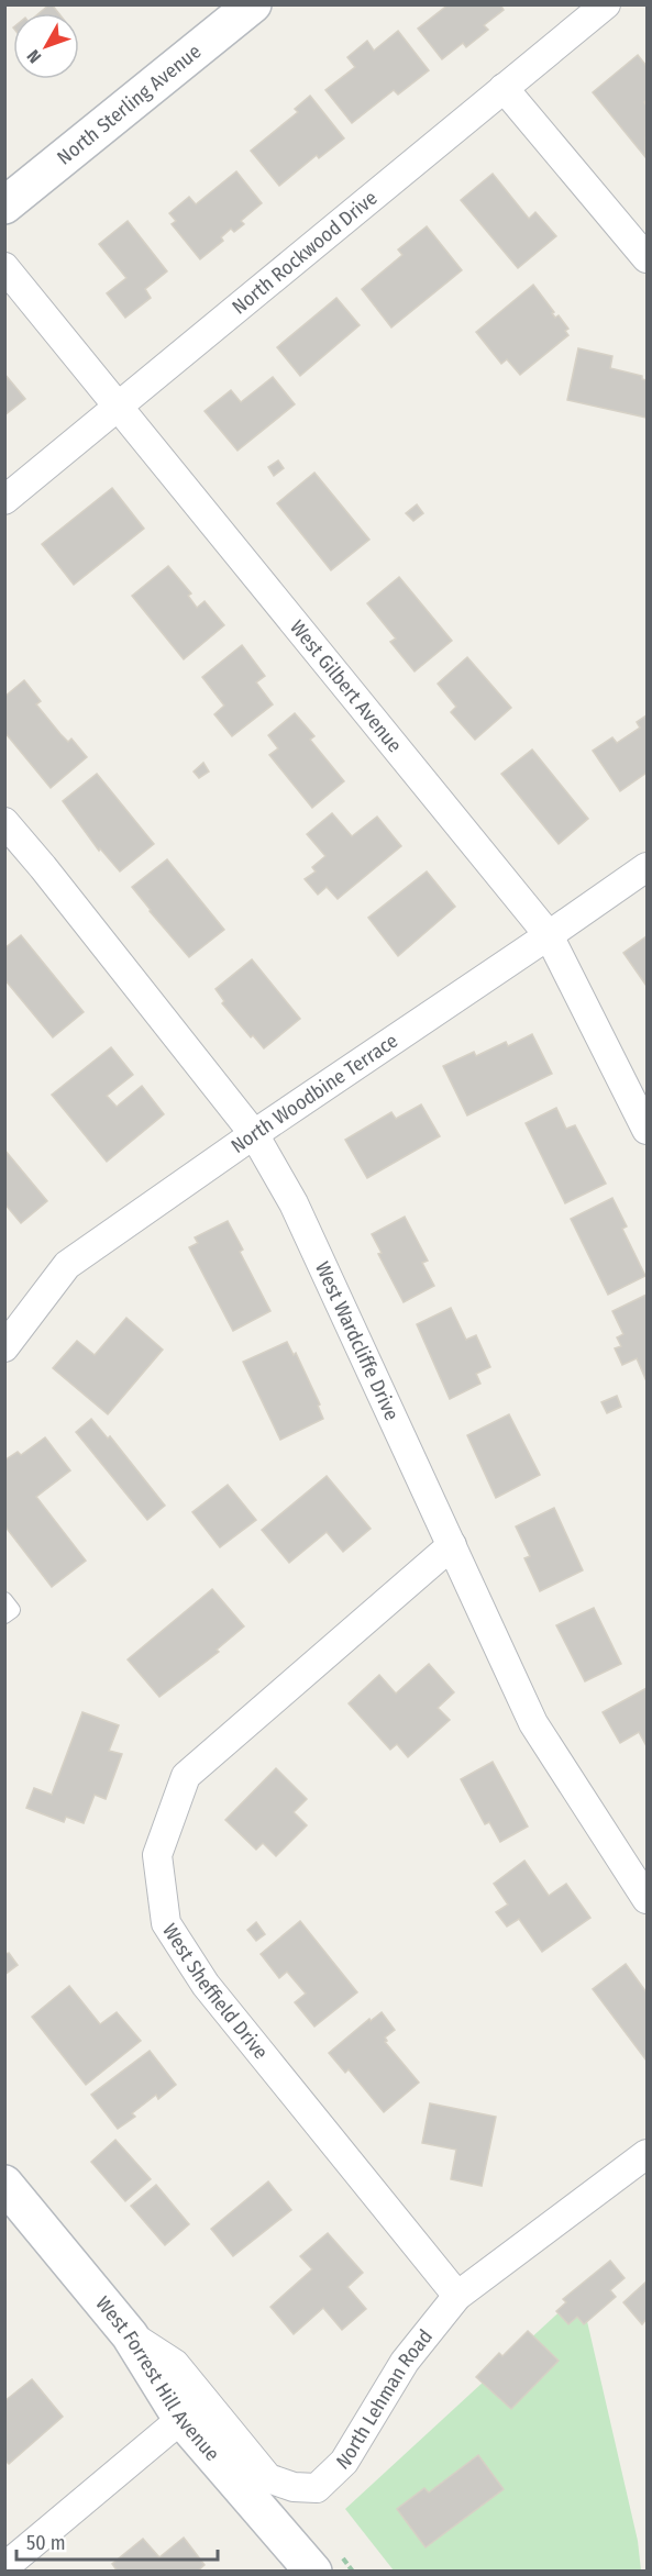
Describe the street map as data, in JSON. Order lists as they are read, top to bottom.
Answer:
{
  "streets": {
    "street": [
      "North Sterling Avenue",
      "North Rockwood Drive",
      "West Gilbert Avenue",
      "North Woodbine Terrace",
      "West Wardcliffe Drive",
      "West Sheffield Drive",
      "West Forrest Hill Avenue",
      "North Lehman Road"
    ]
  },
  "crossings": [
    ["North Rockwood Drive", "West Gilbert Avenue"],
    ["West Gilbert Avenue", "North Woodbine Terrace"],
    ["North Woodbine Terrace", "West Wardcliffe Drive"],
    ["West Wardcliffe Drive", "West Sheffield Drive"],
    ["West Sheffield Drive", "North Lehman Road"],
    ["West Forrest Hill Avenue", "North Lehman Road"]
  ],
  "scale_bar": "50 m",
  "north": "bottom left"
}
